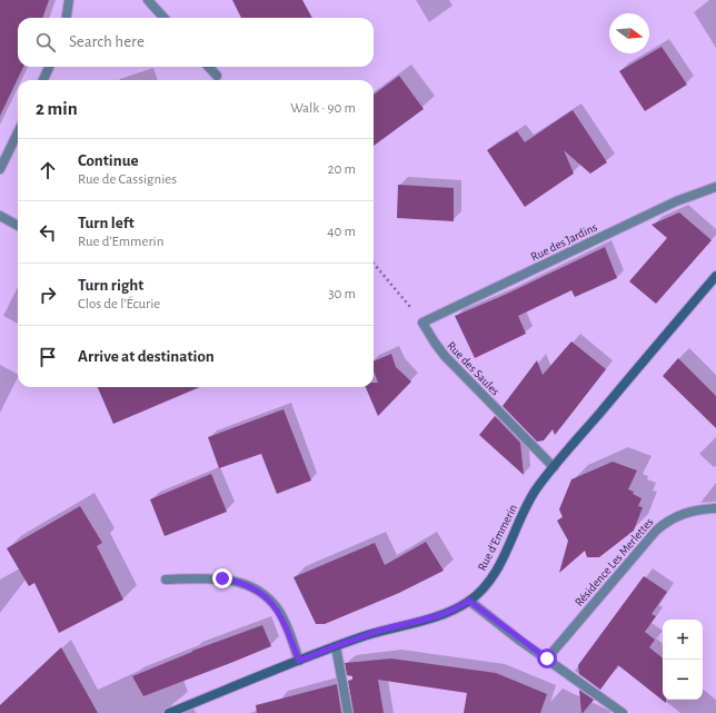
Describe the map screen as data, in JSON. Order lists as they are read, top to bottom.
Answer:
{
  "streets": {
    "main road": ["Rue d'Emmerin"],
    "street": ["Rue des Jardins", "Rue des Saules", "Résidence Les Merlettes"]
  },
  "crossings": [
    ["Rue des Jardins", "Rue des Saules"],
    ["Rue des Saules", "Rue d'Emmerin"]
  ],
  "north": "right",
  "page": {
    "search": "Search here",
    "heading": ["2 min", "Walk · 90 m"],
    "list": [
      ["Continue", "Rue de Cassignies", "20 m"],
      ["Turn left", "Rue d'Emmerin", "40 m"],
      ["Turn right", "Clos de l'Écurie", "30 m"],
      "Arrive at destination"
    ],
    "map_buttons": ["+", "−"]
  }
}
